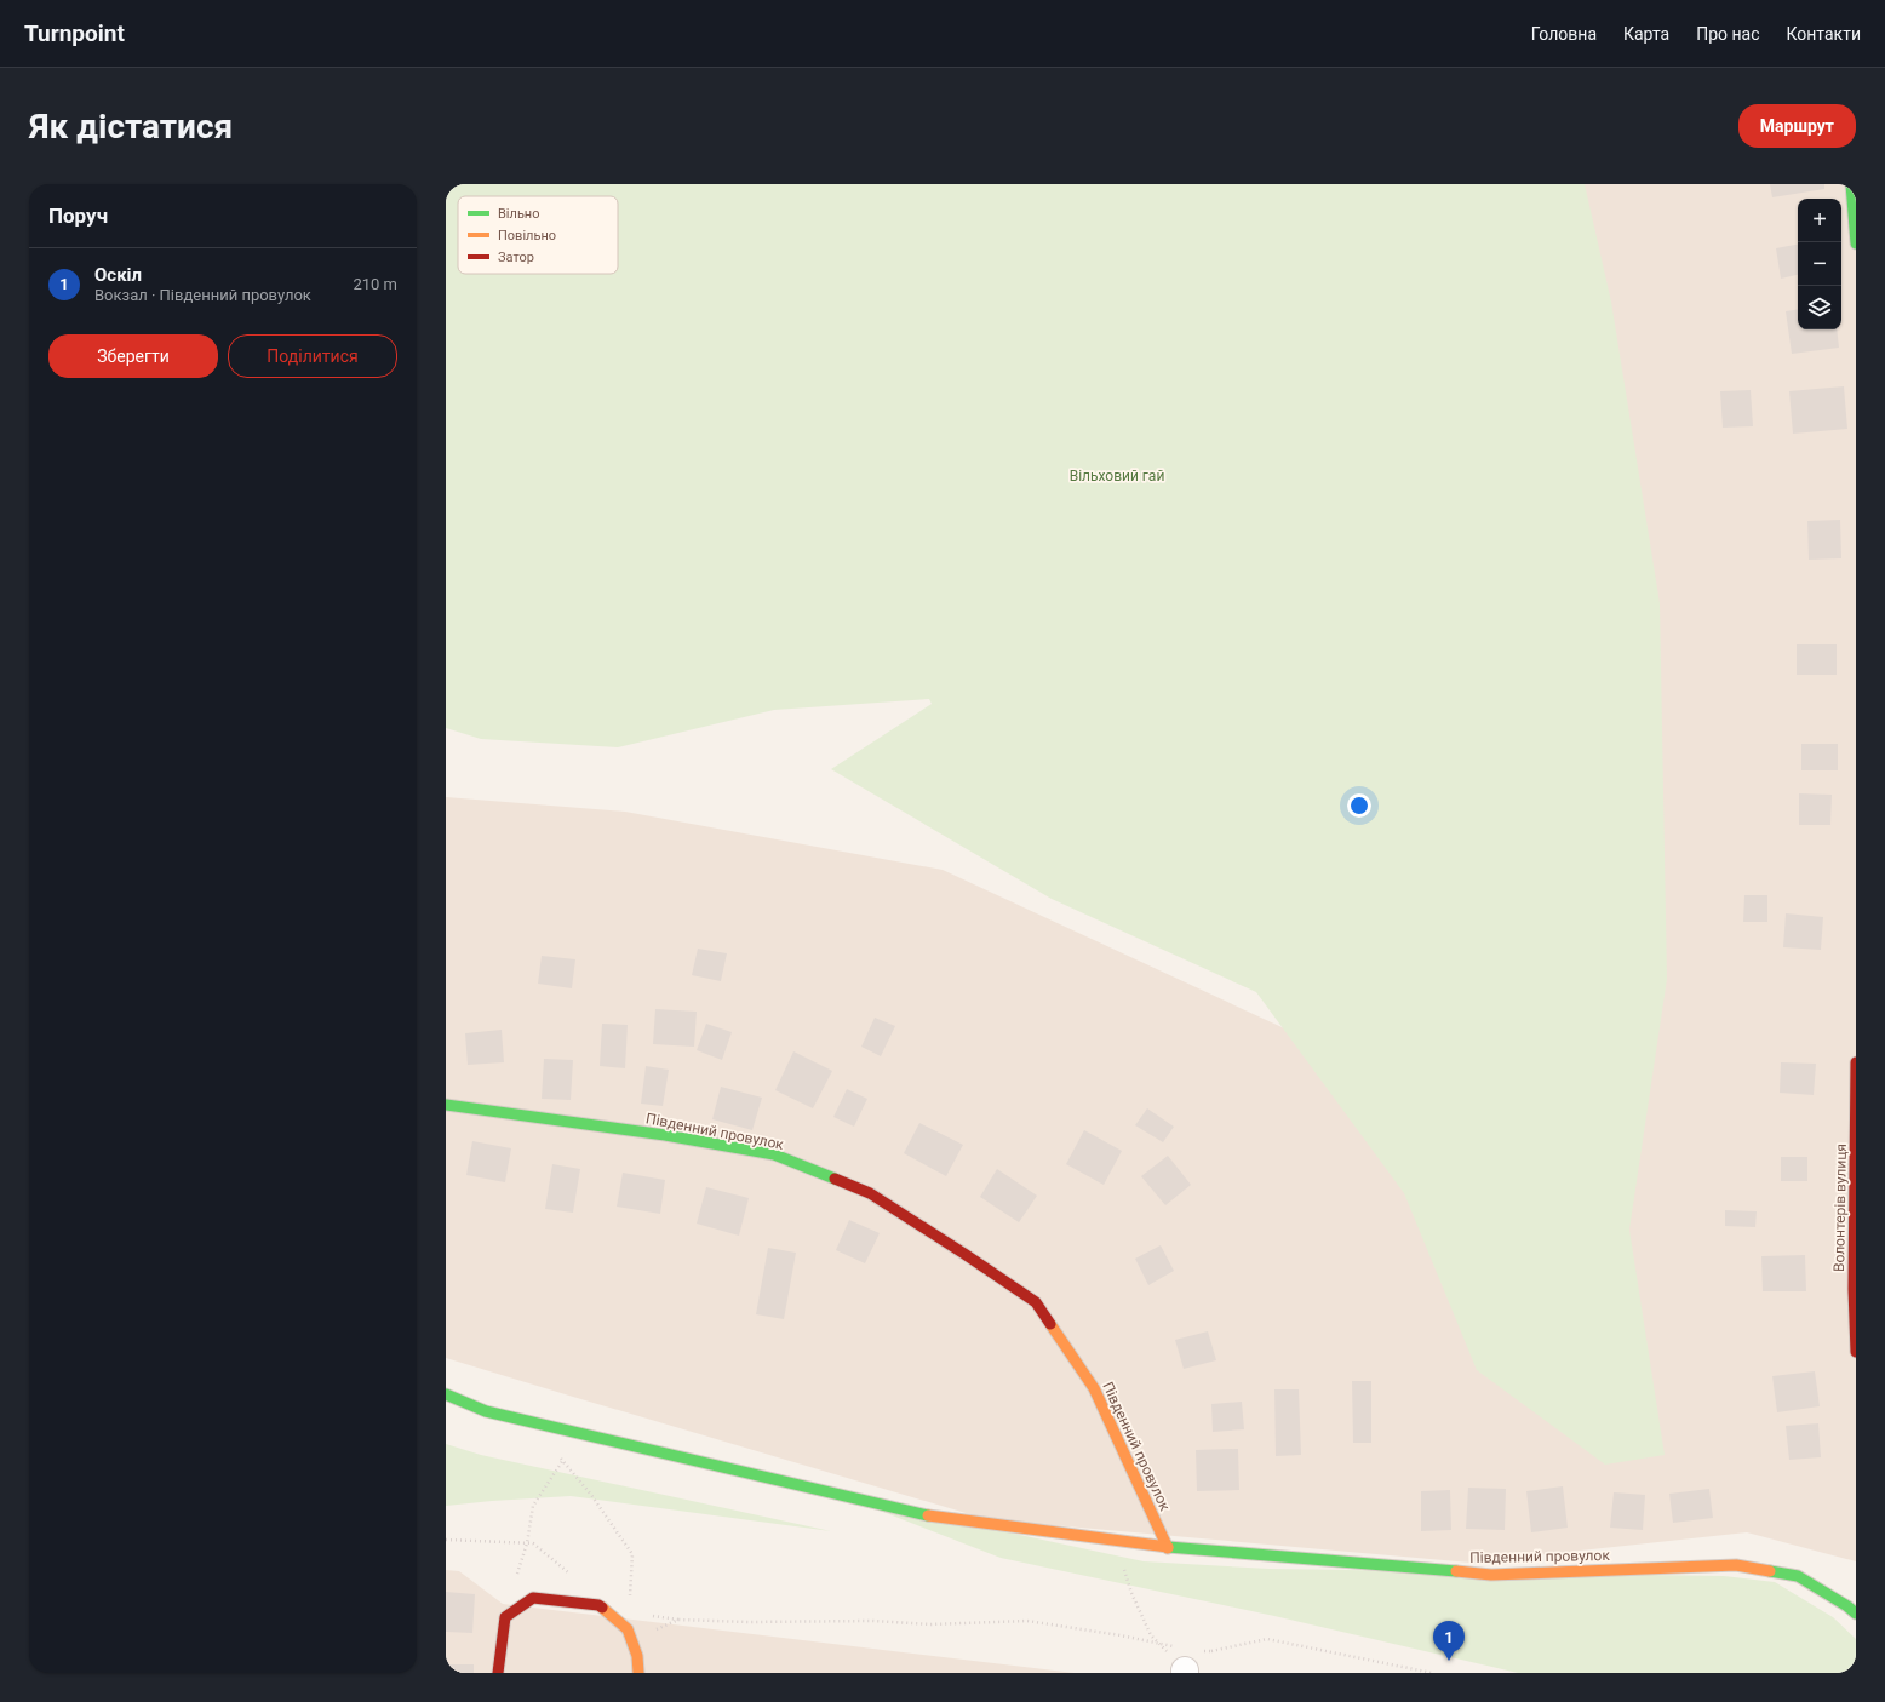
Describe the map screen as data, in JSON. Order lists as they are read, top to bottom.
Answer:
{
  "streets": {
    "street": ["Південний провулок", "Волонтерів вулиця"]
  },
  "parks": ["Вільховий гай"],
  "legend": ["Вільно", "Повільно", "Затор"],
  "page": {
    "header": "Turnpoint",
    "nav": [
      "Головна",
      "Карта",
      "Про нас",
      "Контакти"
    ],
    "buttons": [
      "Маршрут",
      ["Зберегти", "Поділитися"]
    ],
    "title": "Як дістатися",
    "heading": "Поруч",
    "map_buttons": ["+", "−"],
    "list": [
      {
        "mark": "1",
        "name": "Оскіл",
        "note": "Вокзал · Південний провулок",
        "value": "210 m"
      }
    ],
    "pins": "1"
  }
}
